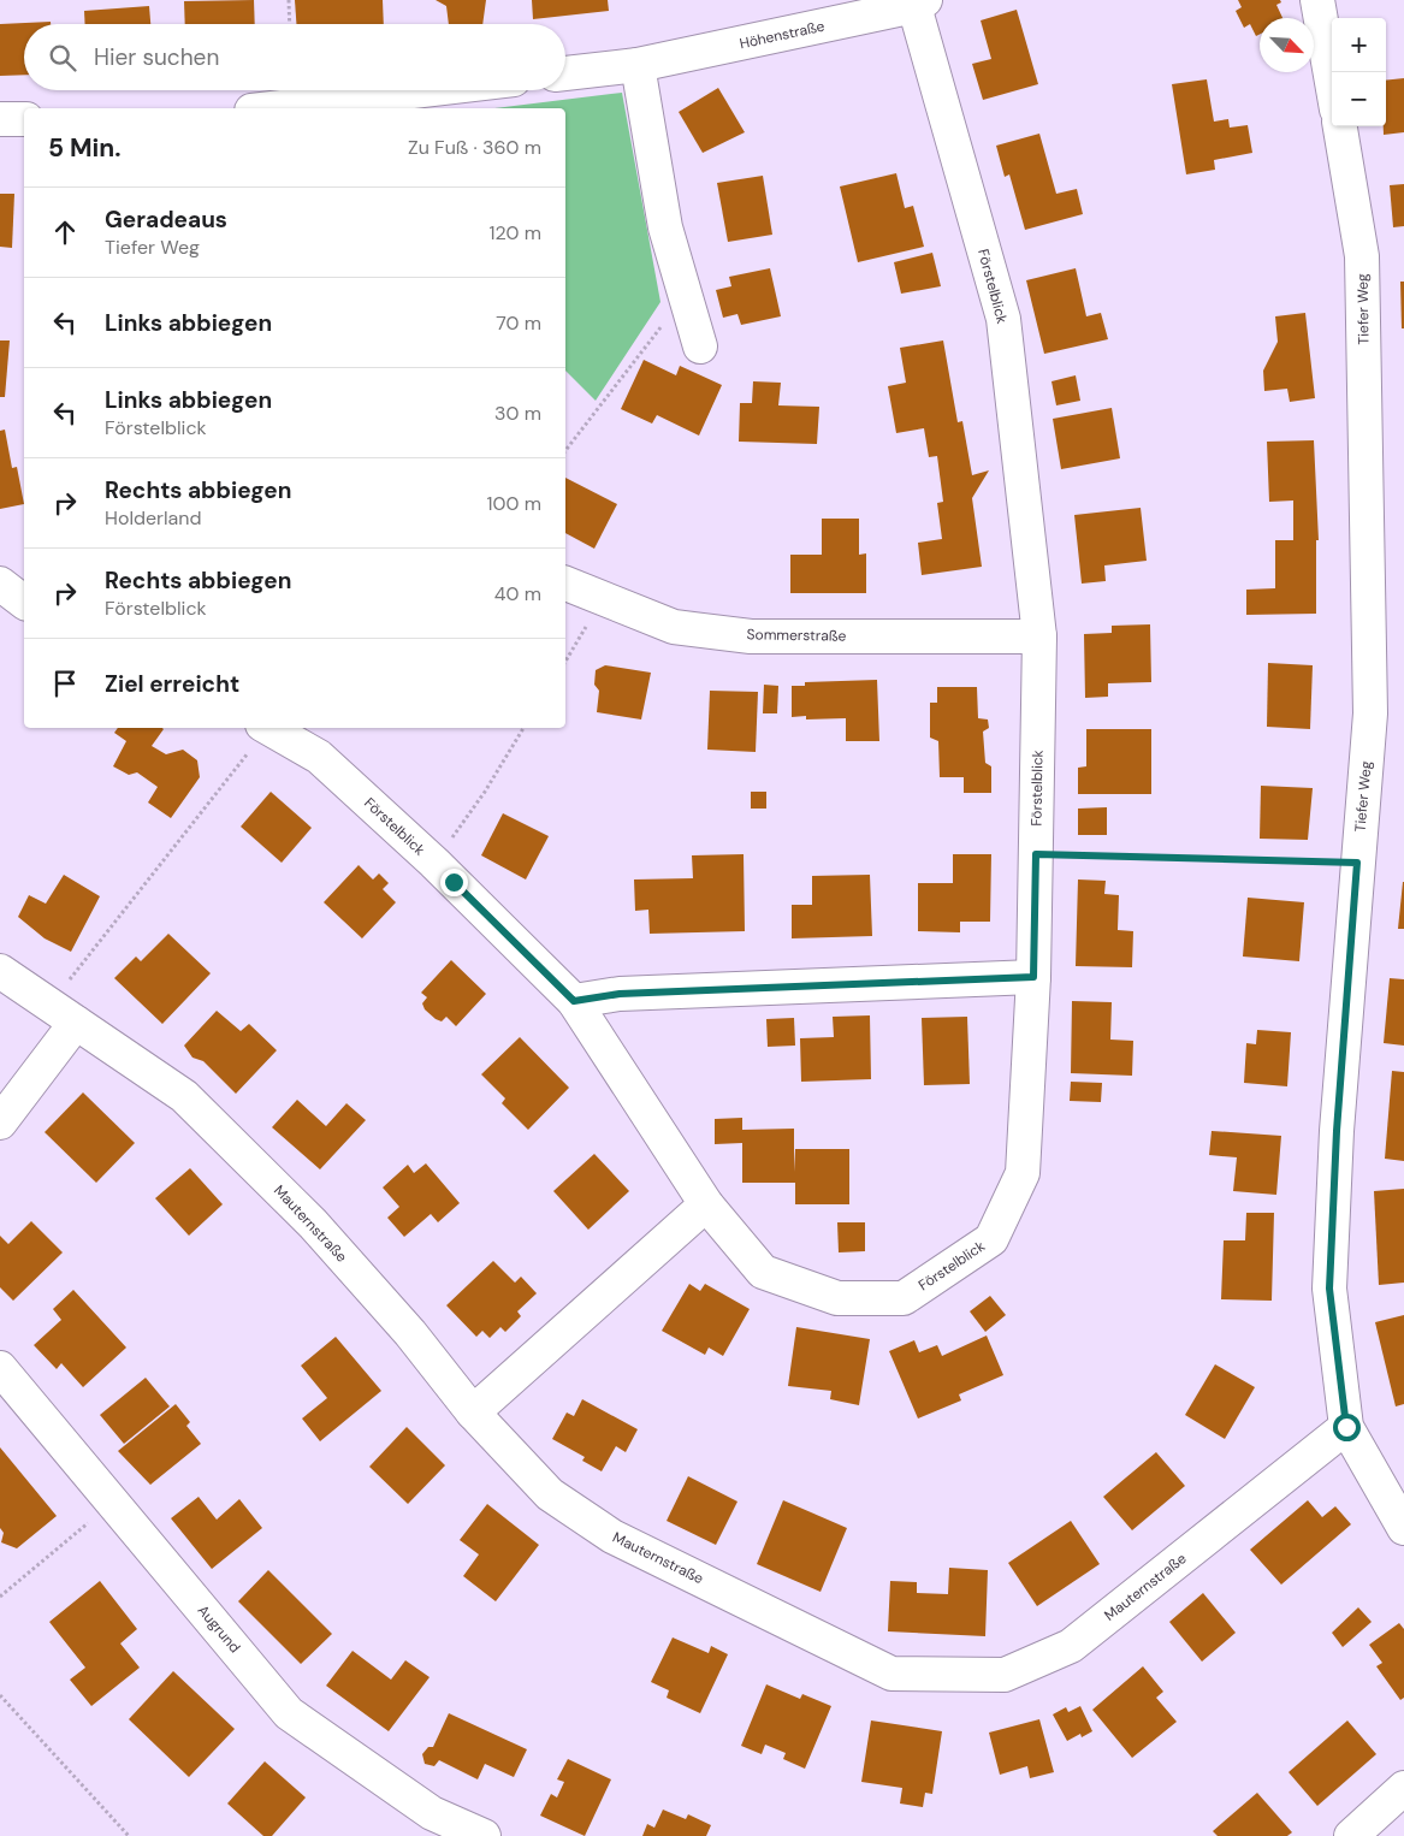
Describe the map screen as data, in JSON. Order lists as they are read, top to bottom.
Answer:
{
  "streets": {
    "street": [
      "Höhenstraße",
      "Förstelblick",
      "Tiefer Weg",
      "Sommerstraße",
      "Mauternstraße",
      "Augrund"
    ]
  },
  "crossings": [
    ["Höhenstraße", "Förstelblick"],
    ["Förstelblick", "Sommerstraße"],
    ["Tiefer Weg", "Mauternstraße"]
  ],
  "north": "bottom right",
  "page": {
    "map_buttons": ["+", "−"],
    "search": "Hier suchen",
    "heading": ["5 Min.", "Zu Fuß · 360 m"],
    "list": [
      ["Geradeaus", "Tiefer Weg", "120 m"],
      ["Links abbiegen", "70 m"],
      ["Links abbiegen", "Förstelblick", "30 m"],
      ["Rechts abbiegen", "Holderland", "100 m"],
      ["Rechts abbiegen", "Förstelblick", "40 m"],
      "Ziel erreicht"
    ]
  }
}
